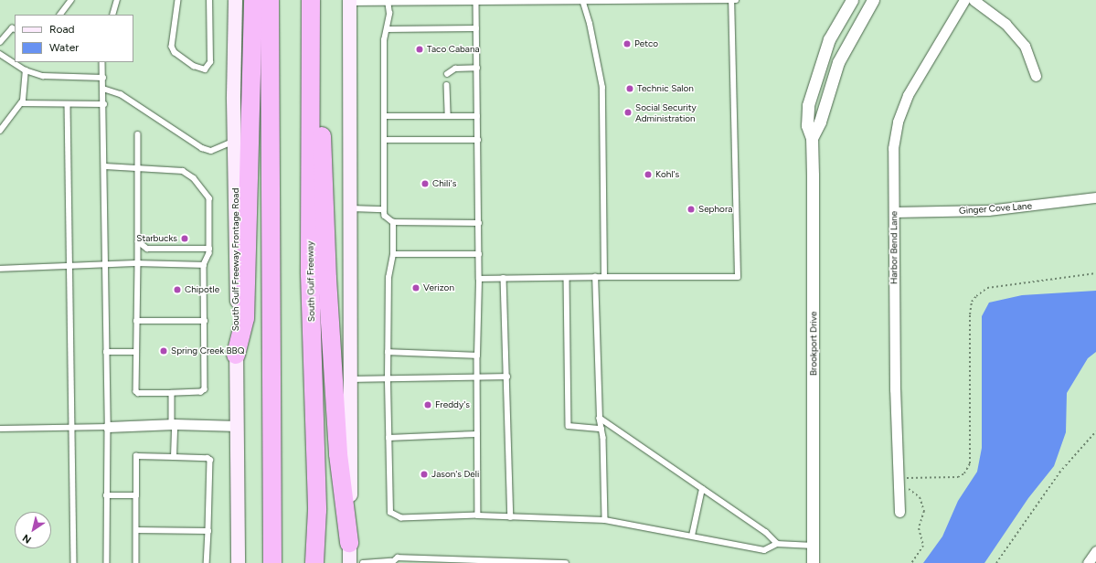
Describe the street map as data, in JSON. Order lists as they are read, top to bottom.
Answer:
{
  "streets": {
    "highway": ["South Gulf Freeway"],
    "main road": ["South Gulf Freeway Frontage Road"],
    "street": ["Ginger Cove Lane", "Harbor Bend Lane", "Brookport Drive"]
  },
  "crossings": [
    ["Ginger Cove Lane", "Harbor Bend Lane"]
  ],
  "places": [
    "Petco",
    "Taco Cabana",
    "Technic Salon",
    "Social Security Administration",
    "Kohl's",
    "Chili's",
    "Sephora",
    "Starbucks",
    "Verizon",
    "Chipotle",
    "Spring Creek BBQ",
    "Freddy's",
    "Jason's Deli"
  ],
  "legend": ["Road", "Water"],
  "north": "bottom left"
}
